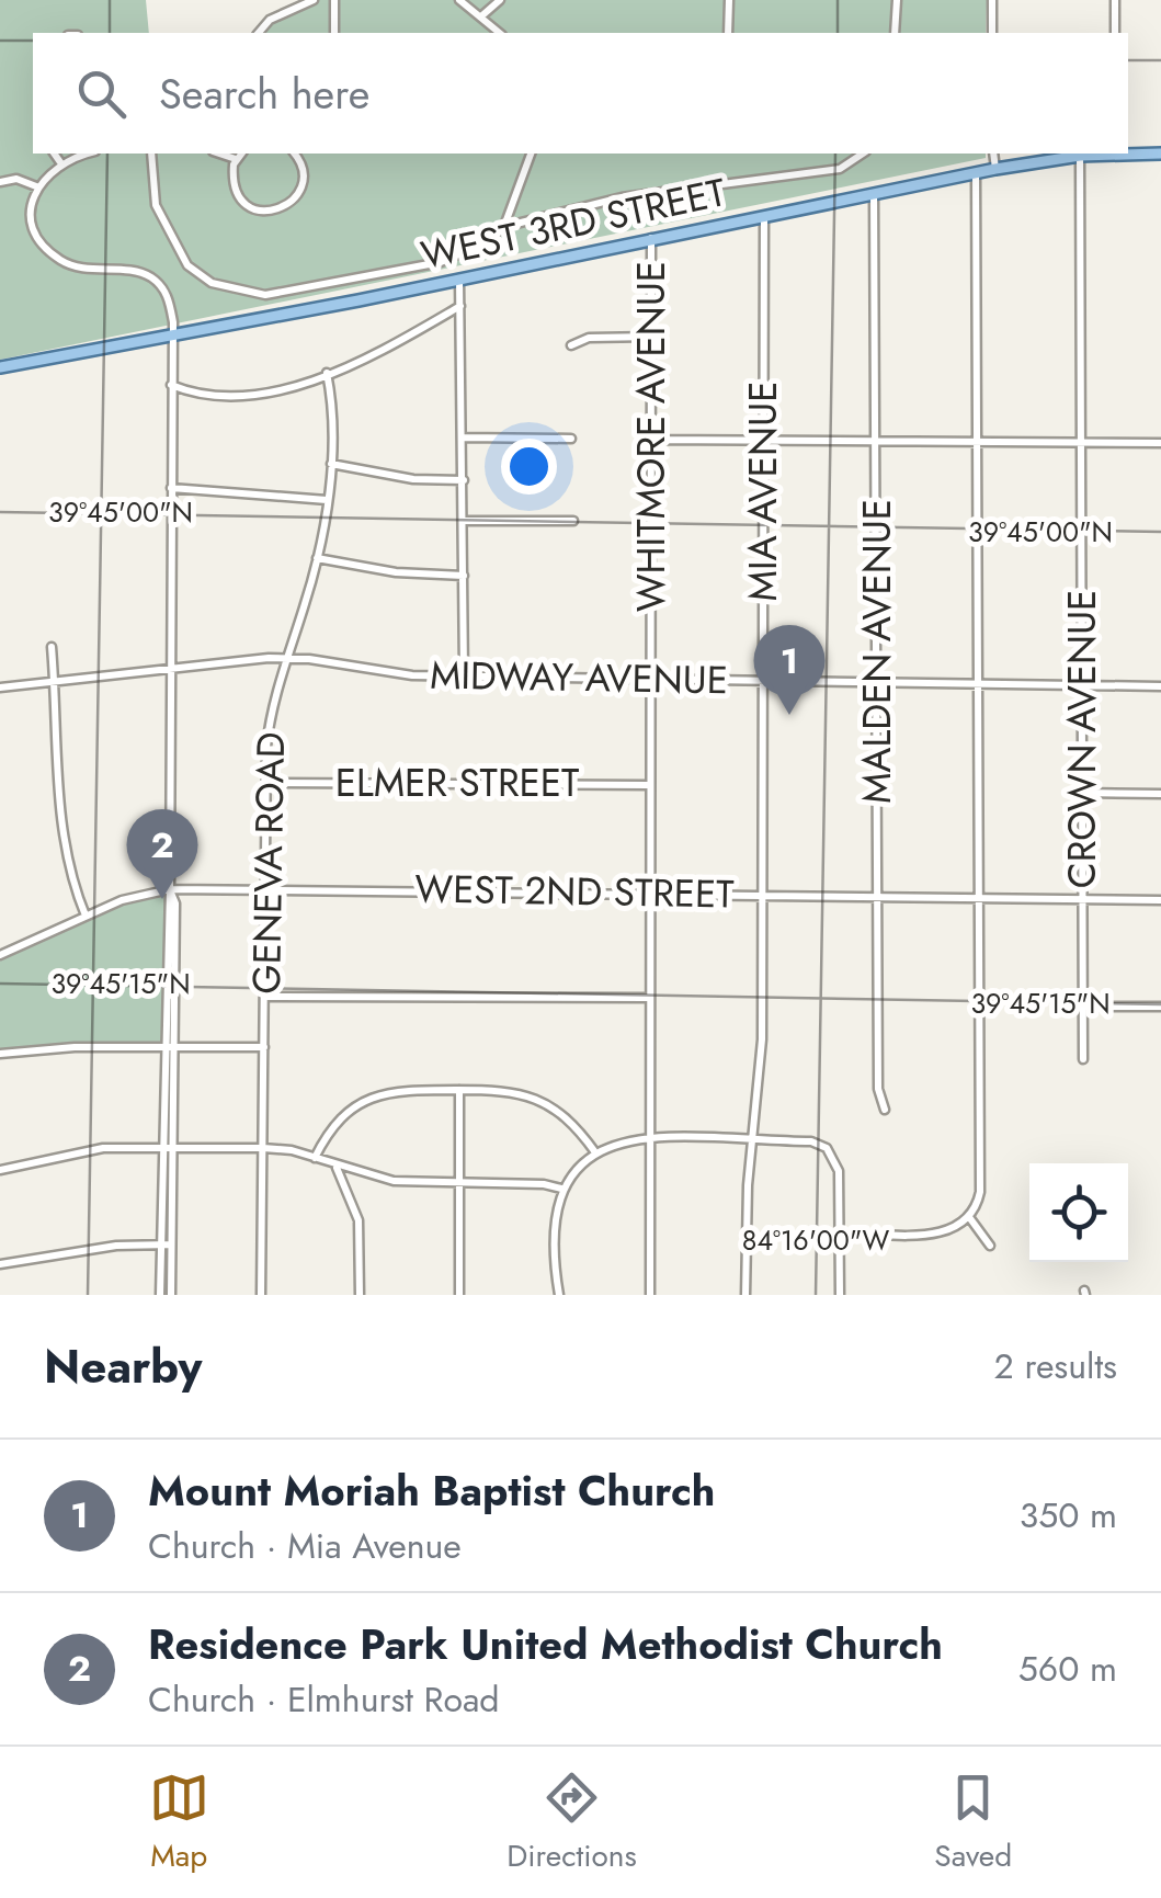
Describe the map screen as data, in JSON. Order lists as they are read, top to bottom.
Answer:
{
  "streets": {
    "main road": ["WEST 3RD STREET"],
    "street": [
      "WHITMORE AVENUE",
      "MIA AVENUE",
      "MALDEN AVENUE",
      "MIDWAY AVENUE",
      "CROWN AVENUE",
      "ELMER STREET",
      "GENEVA ROAD",
      "WEST 2ND STREET"
    ]
  },
  "crossings": [
    ["WEST 3RD STREET", "WHITMORE AVENUE"],
    ["WEST 3RD STREET", "MIA AVENUE"],
    ["WEST 3RD STREET", "MALDEN AVENUE"],
    ["WEST 3RD STREET", "CROWN AVENUE"],
    ["WHITMORE AVENUE", "MIDWAY AVENUE"],
    ["WHITMORE AVENUE", "ELMER STREET"],
    ["WHITMORE AVENUE", "WEST 2ND STREET"],
    ["MIA AVENUE", "MIDWAY AVENUE"],
    ["MIA AVENUE", "WEST 2ND STREET"],
    ["MALDEN AVENUE", "MIDWAY AVENUE"],
    ["MALDEN AVENUE", "WEST 2ND STREET"],
    ["MIDWAY AVENUE", "CROWN AVENUE"],
    ["MIDWAY AVENUE", "GENEVA ROAD"],
    ["CROWN AVENUE", "WEST 2ND STREET"],
    ["ELMER STREET", "GENEVA ROAD"],
    ["GENEVA ROAD", "WEST 2ND STREET"]
  ],
  "page": {
    "search": "Search here",
    "pins": ["1", "2"],
    "heading": ["Nearby", "2 results"],
    "list": [
      {
        "mark": "1",
        "name": "Mount Moriah Baptist Church",
        "note": "Church · Mia Avenue",
        "value": "350 m"
      },
      {
        "mark": "2",
        "name": "Residence Park United Methodist Church",
        "note": "Church · Elmhurst Road",
        "value": "560 m"
      }
    ],
    "nav": ["Map", "Directions", "Saved"]
  },
  "coordinates": ["39°45'00\"N", "39°45'15\"N", "84°16'00\"W"]
}
